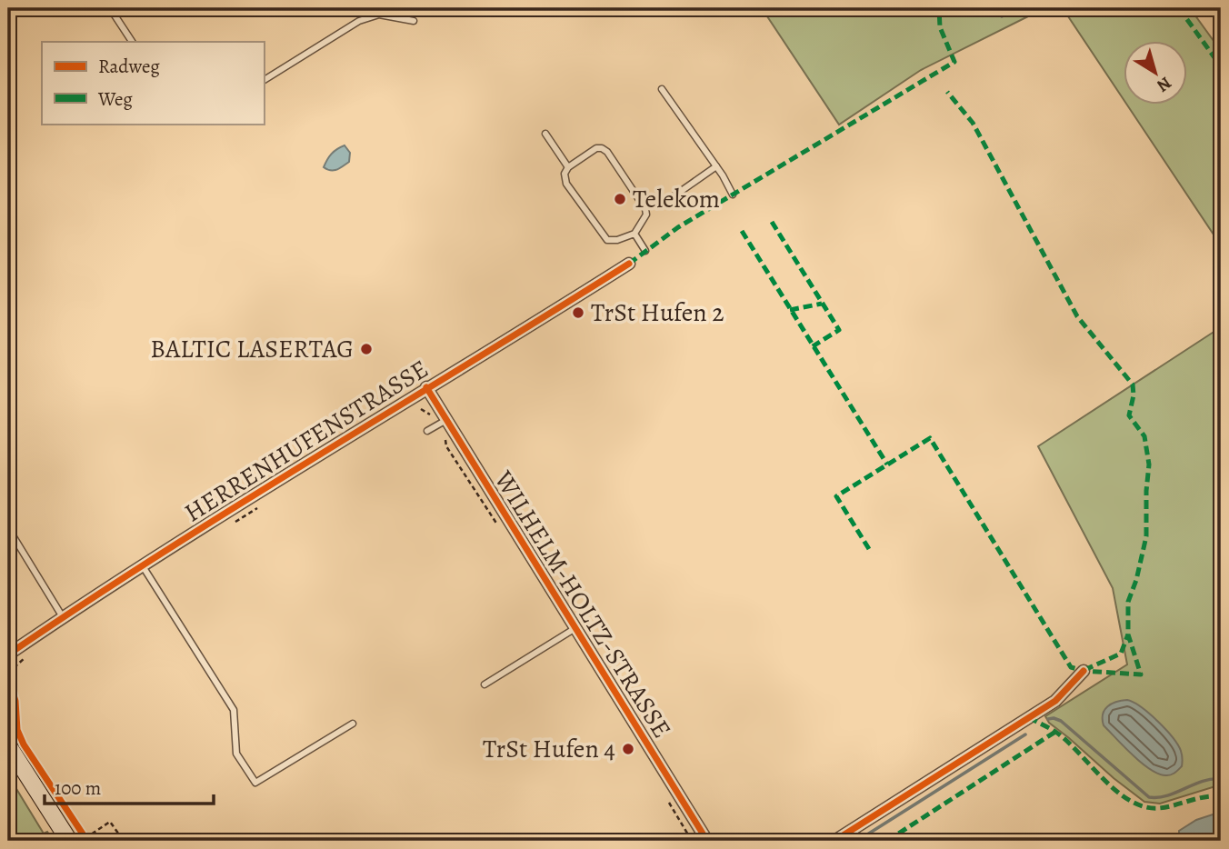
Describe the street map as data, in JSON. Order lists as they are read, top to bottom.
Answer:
{
  "streets": {
    "street": ["HERRENHUFENSTRASSE", "WILHELM-HOLTZ-STRASSE"]
  },
  "crossings": [
    ["HERRENHUFENSTRASSE", "WILHELM-HOLTZ-STRASSE"]
  ],
  "places": [
    "Telekom",
    "TrSt Hufen 2",
    "BALTIC LASERTAG",
    "TrSt Hufen 4"
  ],
  "legend": ["Radweg", "Weg"],
  "scale_bar": "100 m",
  "north": "bottom right"
}
